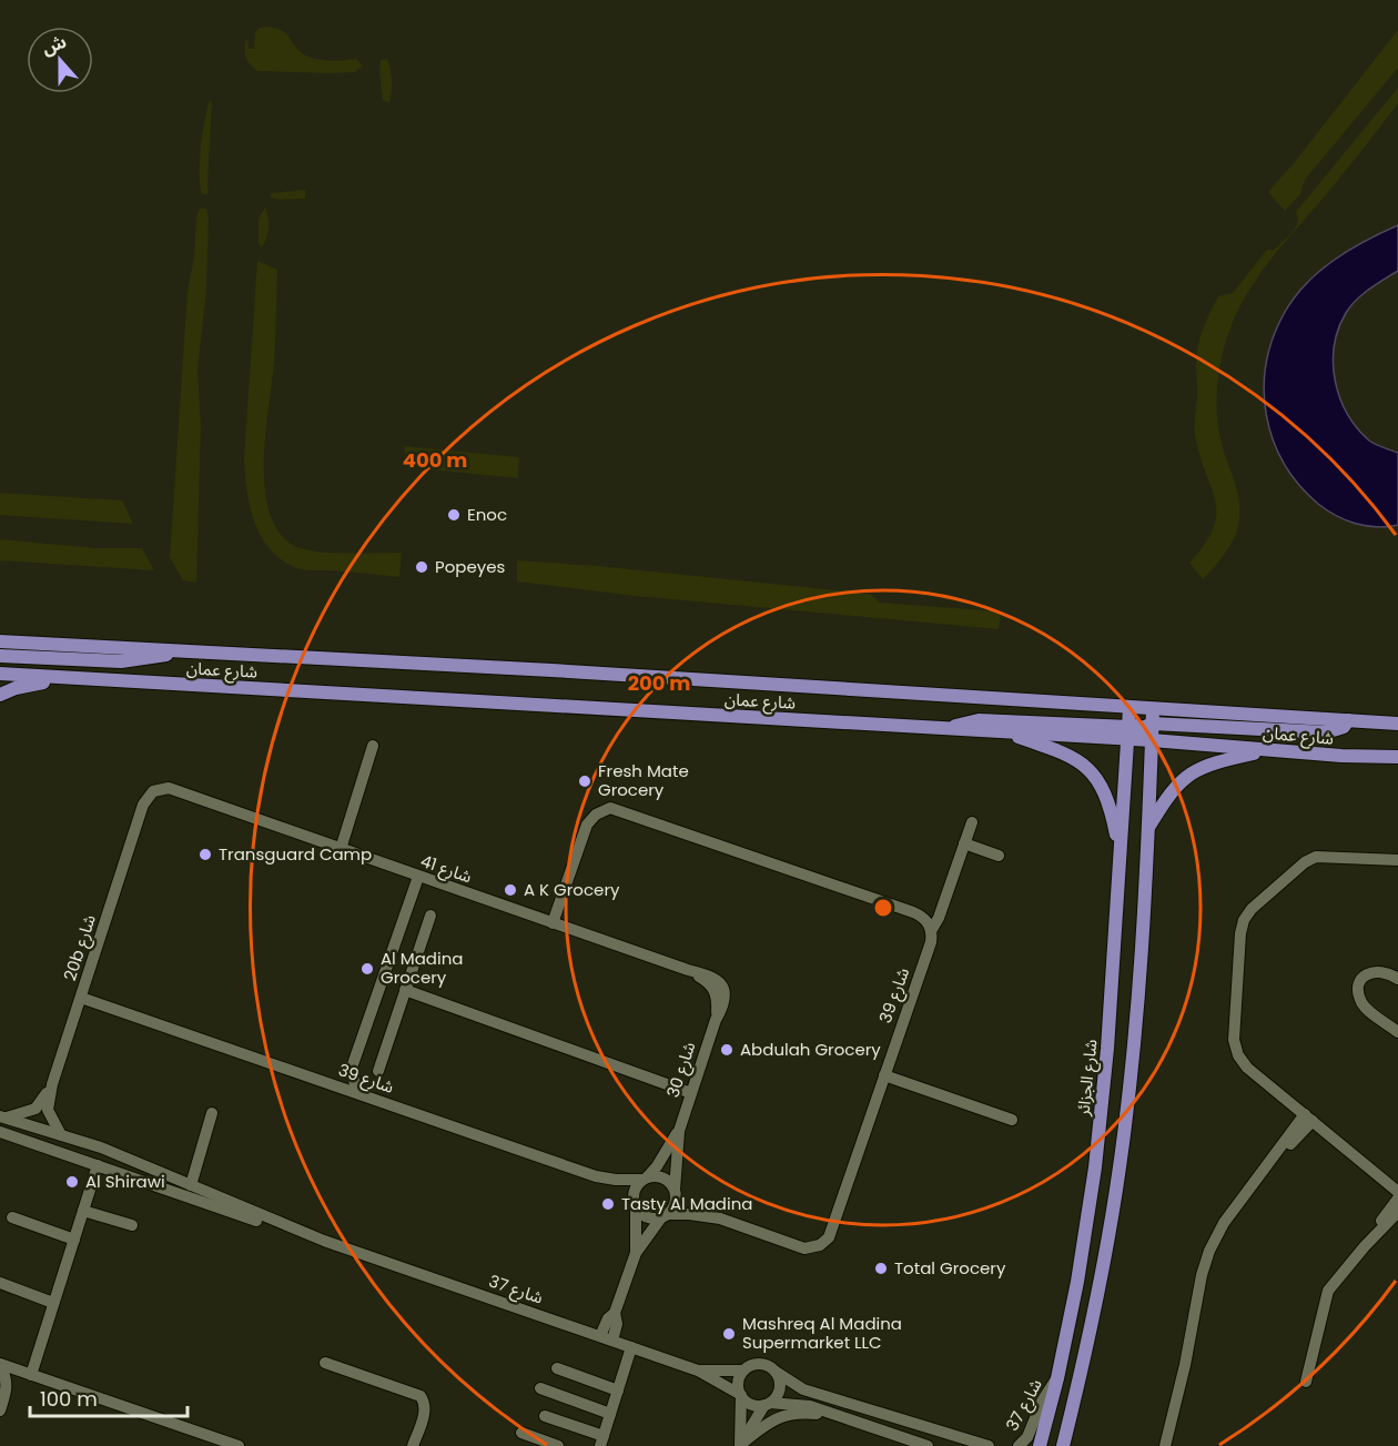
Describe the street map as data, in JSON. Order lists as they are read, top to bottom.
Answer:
{
  "streets": {
    "main road": ["شارع عمان", "شارع الجزائر"],
    "street": [
      "شارع 41",
      "20b شارع",
      "شارع 39",
      "شارع 30",
      "شارع 37"
    ]
  },
  "crossings": [
    ["شارع عمان", "شارع الجزائر"],
    ["شارع 41", "20b شارع"],
    ["شارع 41", "شارع 30"],
    ["20b شارع", "شارع 39"],
    ["20b شارع", "شارع 37"],
    ["شارع 39", "شارع 30"],
    ["شارع الجزائر", "شارع 37"]
  ],
  "places": [
    "Enoc",
    "Popeyes",
    "Fresh Mate Grocery",
    "Transguard Camp",
    "A K Grocery",
    "Al Madina Grocery",
    "Abdulah Grocery",
    "Al Shirawi",
    "Tasty Al Madina",
    "Total Grocery",
    "Mashreq Al Madina Supermarket LLC"
  ],
  "scale_bar": "100 m",
  "north": "top",
  "rings": ["400 m", "200 m"]
}
